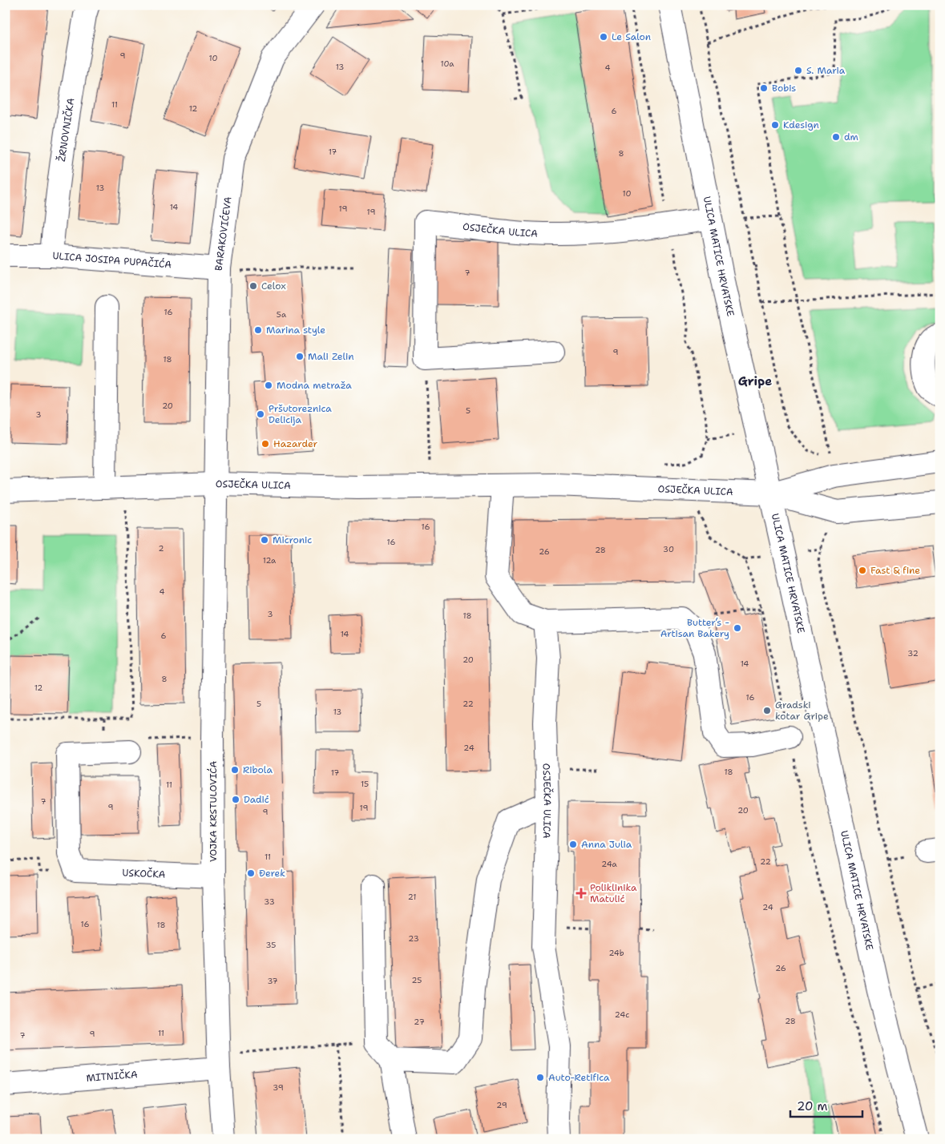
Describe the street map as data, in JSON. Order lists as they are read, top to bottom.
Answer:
{
  "streets": {
    "street": [
      "ŽRNOVNIČKA",
      "OSJEČKA ULICA",
      "BARAKOVIĆEVA",
      "ULICA MATICE HRVATSKE",
      "ULICA JOSIPA PUPAČIĆA",
      "VOJKA KRSTULOVIĆA",
      "USKOČKA",
      "MITNIČKA"
    ]
  },
  "crossings": [
    ["ŽRNOVNIČKA", "ULICA JOSIPA PUPAČIĆA"],
    ["OSJEČKA ULICA", "BARAKOVIĆEVA"],
    ["OSJEČKA ULICA", "ULICA MATICE HRVATSKE"],
    ["OSJEČKA ULICA", "VOJKA KRSTULOVIĆA"],
    ["BARAKOVIĆEVA", "ULICA JOSIPA PUPAČIĆA"],
    ["BARAKOVIĆEVA", "VOJKA KRSTULOVIĆA"],
    ["VOJKA KRSTULOVIĆA", "USKOČKA"],
    ["VOJKA KRSTULOVIĆA", "MITNIČKA"]
  ],
  "districts": ["Gripe"],
  "places": {
    "other": [
      "Le Salon",
      "S. Maria",
      "Bobis",
      "Kdesign",
      "dm",
      "Celox",
      "Marina style",
      "Mali Zelin",
      "Modna metraža",
      "Pršutoreznica Delicija",
      "Hazarder",
      "Micronic",
      "Fast & fine",
      "Butter‘s - Artisan Bakery",
      "Gradski kotar Gripe",
      "Ribola",
      "Dadić",
      "Anna Julia",
      "Đerek",
      "Auto-Retifica"
    ],
    "health": ["Poliklinika Matulić"]
  },
  "house_numbers": [
    "9",
    "10",
    "10a",
    "13",
    "4",
    "11",
    "12",
    "6",
    "17",
    "8",
    "13",
    "10",
    "14",
    "19",
    "19",
    "7",
    "16",
    "5a",
    "9",
    "18",
    "20",
    "5",
    "3",
    "16",
    "16",
    "2",
    "30",
    "28",
    "26",
    "12a",
    "4",
    "3",
    "18",
    "14",
    "6",
    "32",
    "20",
    "14",
    "8",
    "12",
    "16",
    "5",
    "22",
    "13",
    "24",
    "18",
    "17",
    "15",
    "11",
    "7",
    "9",
    "19",
    "20",
    "9",
    "11",
    "22",
    "24a",
    "21",
    "33",
    "24",
    "16",
    "18",
    "23",
    "35",
    "24b",
    "26",
    "25",
    "37",
    "24c",
    "28",
    "27",
    "11",
    "9",
    "7",
    "39",
    "29"
  ],
  "scale_bar": "20 m"
}
